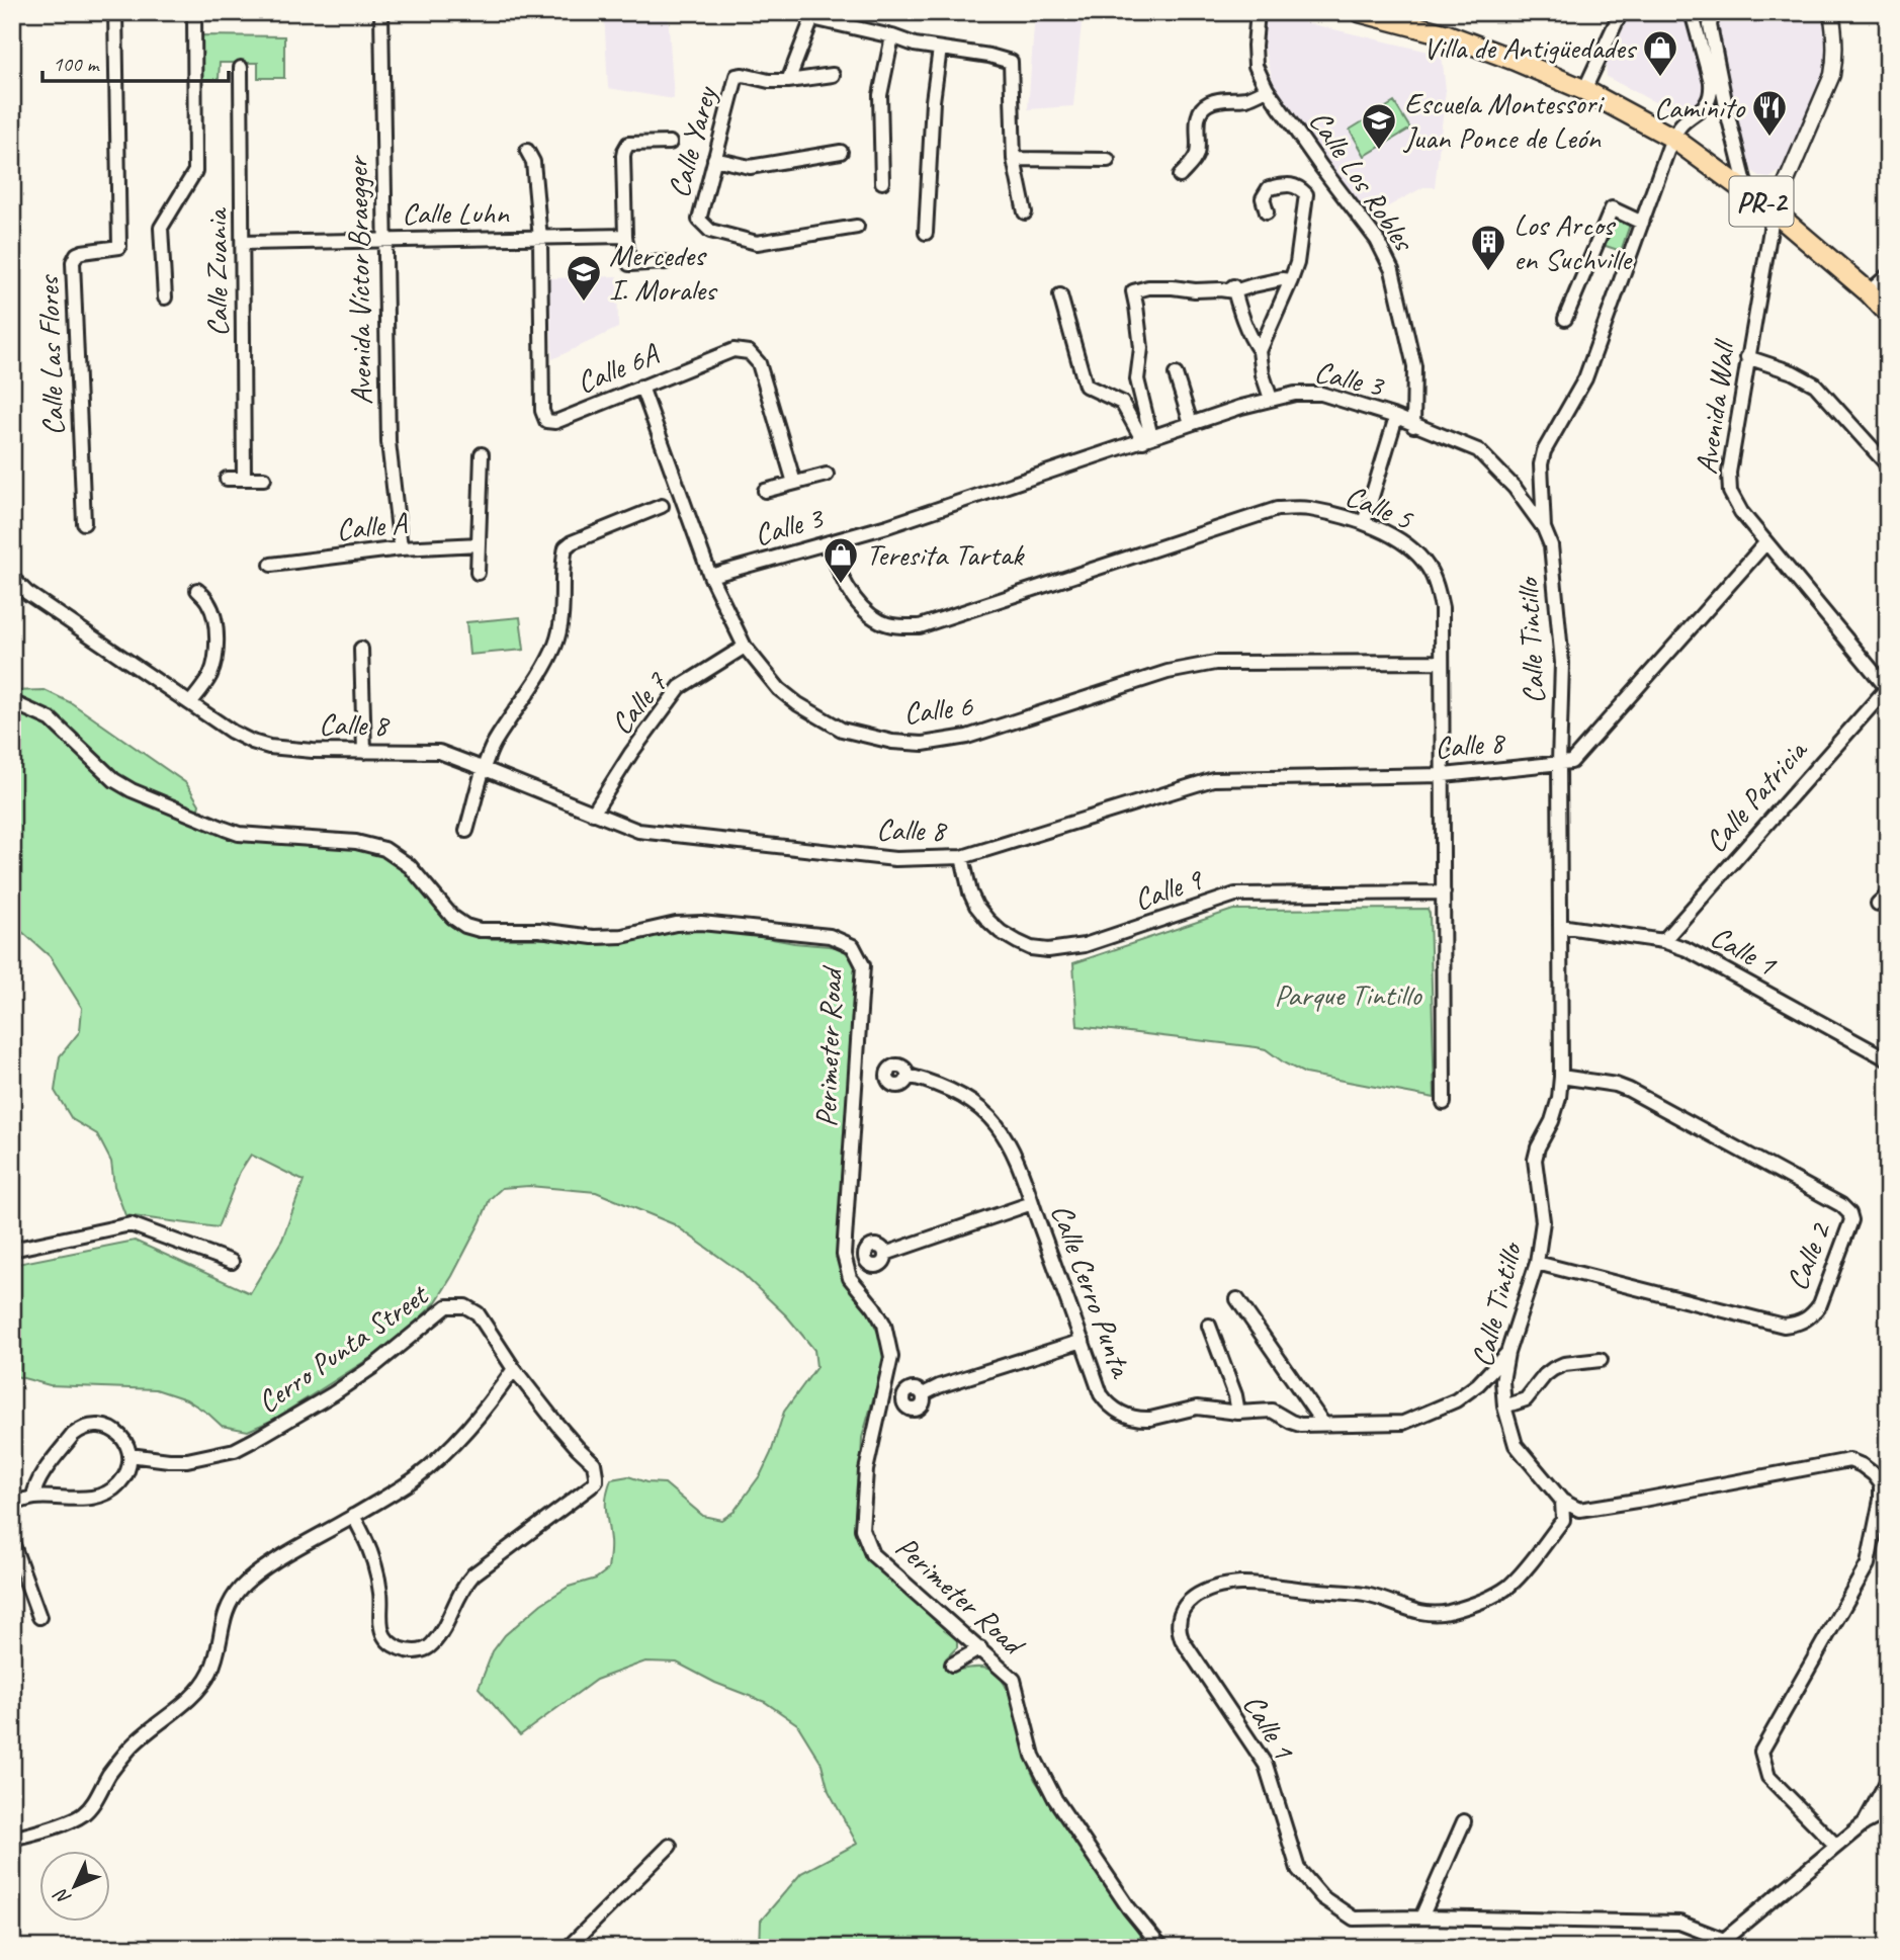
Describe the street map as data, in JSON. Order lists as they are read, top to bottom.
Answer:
{
  "streets": {
    "main road": ["PR-2"],
    "street": [
      "Calle Yarey",
      "Calle Los Robles",
      "Calle Luhn",
      "Calle Zuania",
      "Avenida Víctor Braegger",
      "Calle Las Flores",
      "Calle 6A",
      "Calle 3",
      "Avenida Wall",
      "Calle 5",
      "Calle A",
      "Calle Tintillo",
      "Calle 7",
      "Calle 6",
      "Calle 8",
      "Calle Patricia",
      "Calle 9",
      "Calle 1",
      "Perimeter Road",
      "Calle 2",
      "Calle Cerro Punta",
      "Cerro Punta Street"
    ]
  },
  "crossings": [
    ["Calle Los Robles", "Calle 3"],
    ["PR-2", "Avenida Wall"],
    ["Calle Luhn", "Calle Zuania"],
    ["Calle Luhn", "Avenida Víctor Braegger"],
    ["Calle Luhn", "Calle 6A"],
    ["Avenida Víctor Braegger", "Calle A"],
    ["Calle 6A", "Calle 6"],
    ["Calle 3", "Calle 5"],
    ["Calle 3", "Calle Tintillo"],
    ["Calle 3", "Calle 6"],
    ["Avenida Wall", "Calle 8"],
    ["Avenida Wall", "Calle Patricia"],
    ["Calle 5", "Calle 6"],
    ["Calle 5", "Calle 8"],
    ["Calle 5", "Calle 9"],
    ["Calle Tintillo", "Calle 8"],
    ["Calle Tintillo", "Calle 1"],
    ["Calle Tintillo", "Calle 2"],
    ["Calle Tintillo", "Calle Cerro Punta"],
    ["Calle 7", "Calle 6"],
    ["Calle 7", "Calle 8"],
    ["Calle 8", "Calle 9"],
    ["Calle Patricia", "Calle 1"]
  ],
  "parks": ["Parque Tintillo"],
  "places": {
    "shop": ["Villa de Antigüedades", "Teresita Tartak"],
    "restaurant": ["Caminito"],
    "school or university": ["Escuela Montessori Juan Ponce de León", "Mercedes I. Morales"],
    "building": ["Los Arcos en Suchville"]
  },
  "scale_bar": "100 m",
  "north": "bottom left"
}
